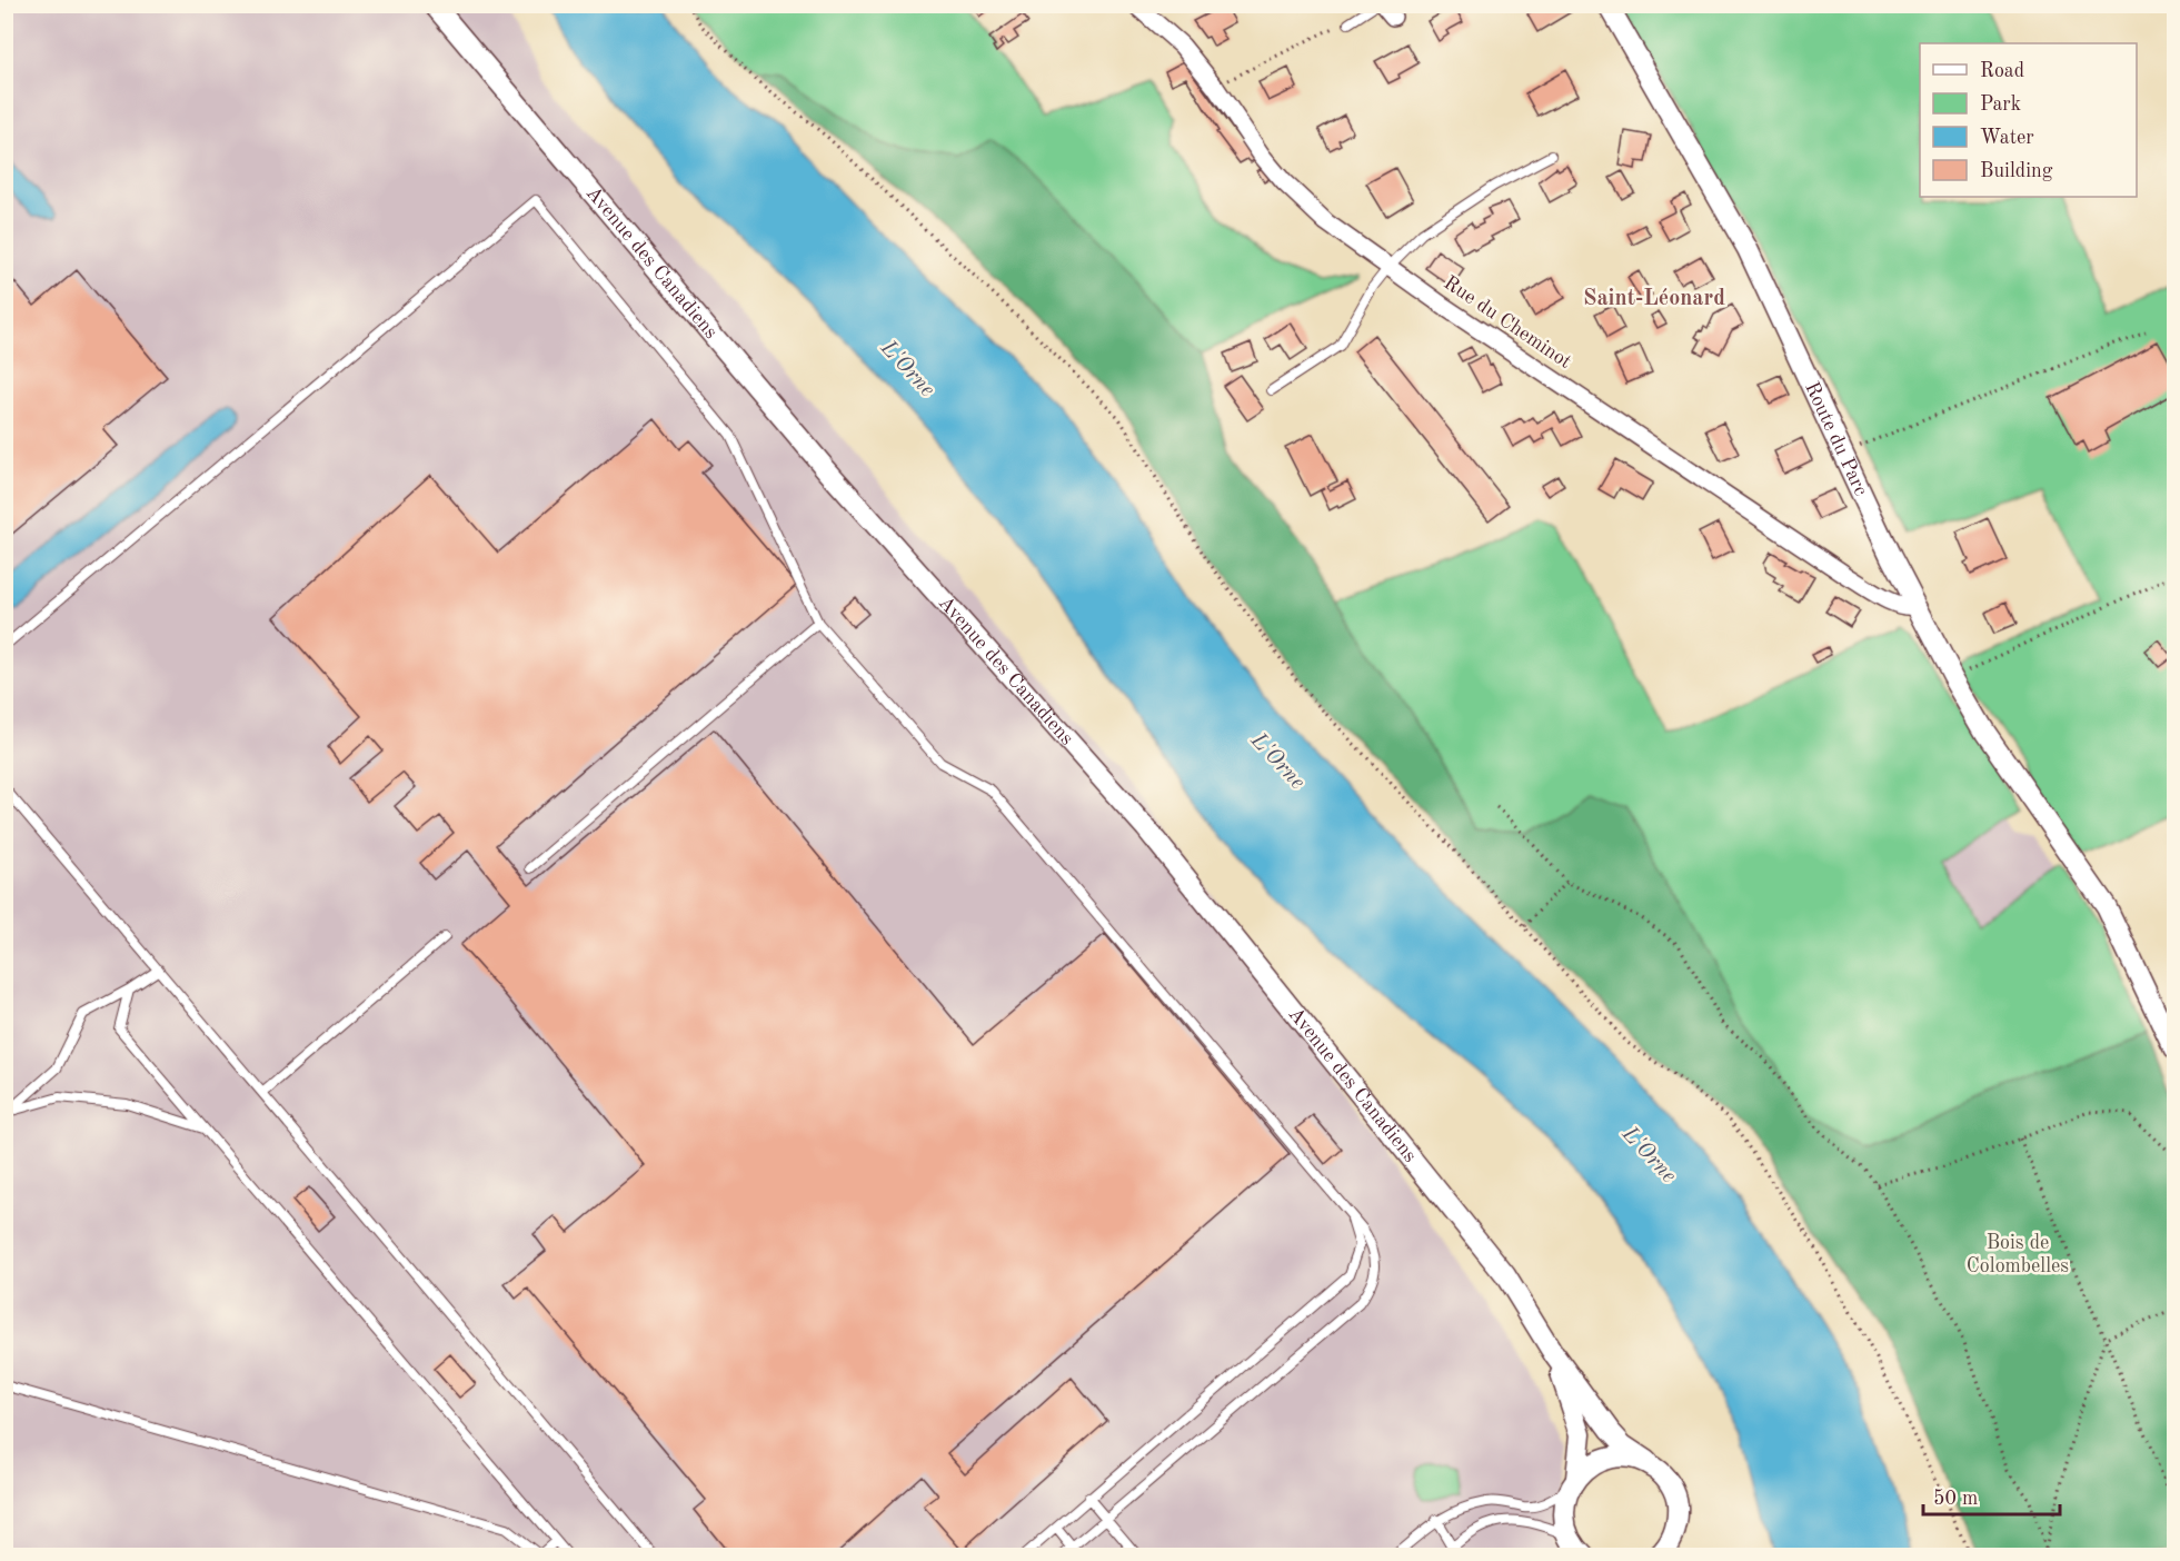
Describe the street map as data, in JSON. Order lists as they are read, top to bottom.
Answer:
{
  "streets": {
    "street": ["Avenue des Canadiens", "Rue du Cheminot", "Route du Parc"]
  },
  "crossings": [
    ["Rue du Cheminot", "Route du Parc"]
  ],
  "districts": ["Saint-Léonard"],
  "water": ["L'Orne"],
  "parks": ["Bois de Colombelles"],
  "legend": [
    "Road",
    "Park",
    "Water",
    "Building"
  ],
  "scale_bar": "50 m"
}
